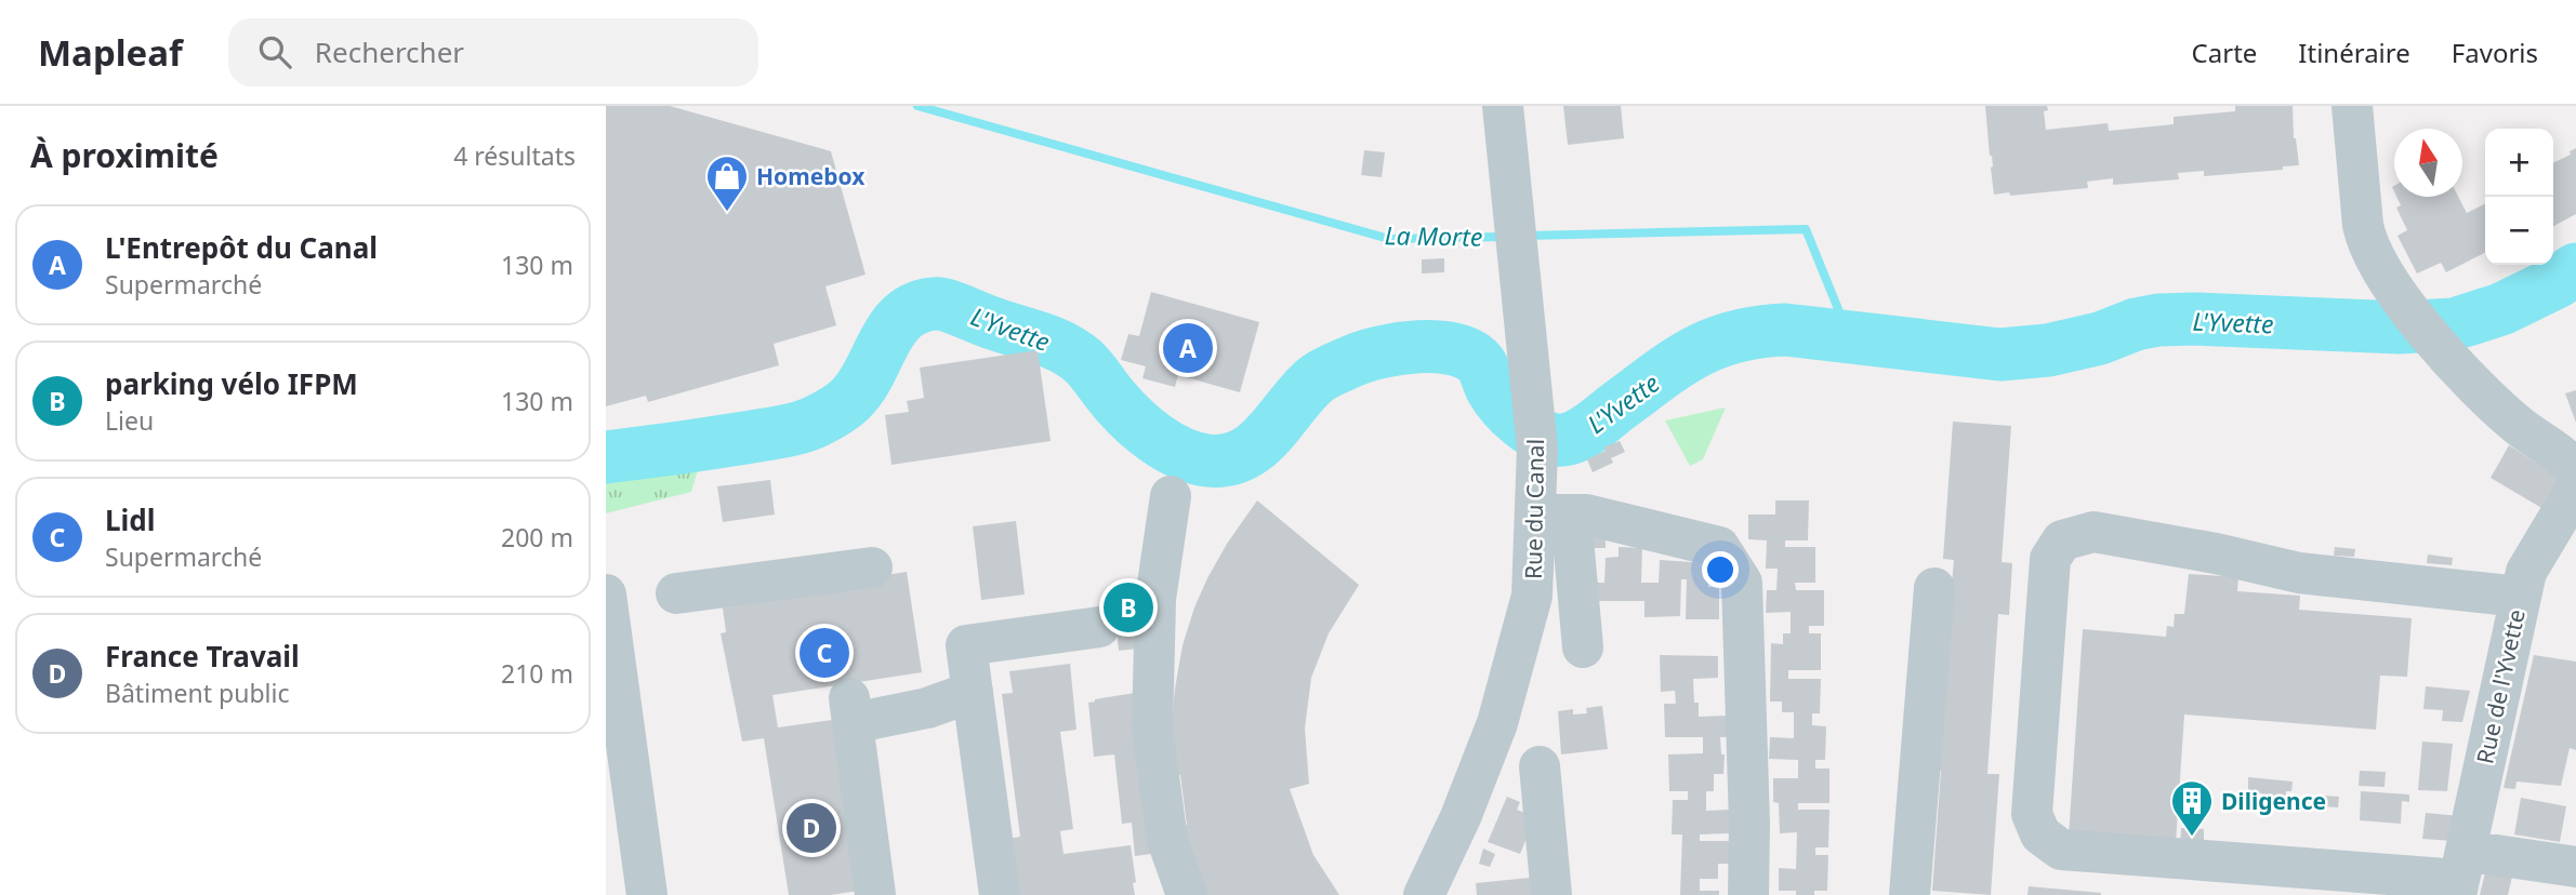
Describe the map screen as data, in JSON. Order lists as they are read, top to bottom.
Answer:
{
  "streets": {
    "street": ["Rue du Canal", "Rue de l'Yvette"]
  },
  "water": ["La Morte", "L'Yvette"],
  "places": {
    "shop": ["Homebox"],
    "building": ["Diligence"]
  },
  "north": "top",
  "page": {
    "header": "Mapleaf",
    "search": "Rechercher",
    "nav": ["Carte", "Itinéraire", "Favoris"],
    "heading": ["À proximité", "4 résultats"],
    "map_buttons": ["+", "−"],
    "list": [
      {
        "mark": "A",
        "name": "L'Entrepôt du Canal",
        "note": "Supermarché",
        "value": "130 m"
      },
      {
        "mark": "B",
        "name": "parking vélo IFPM",
        "note": "Lieu",
        "value": "130 m"
      },
      {
        "mark": "C",
        "name": "Lidl",
        "note": "Supermarché",
        "value": "200 m"
      },
      {
        "mark": "D",
        "name": "France Travail",
        "note": "Bâtiment public",
        "value": "210 m"
      }
    ],
    "pins": [
      "A",
      "B",
      "C",
      "D"
    ]
  }
}
